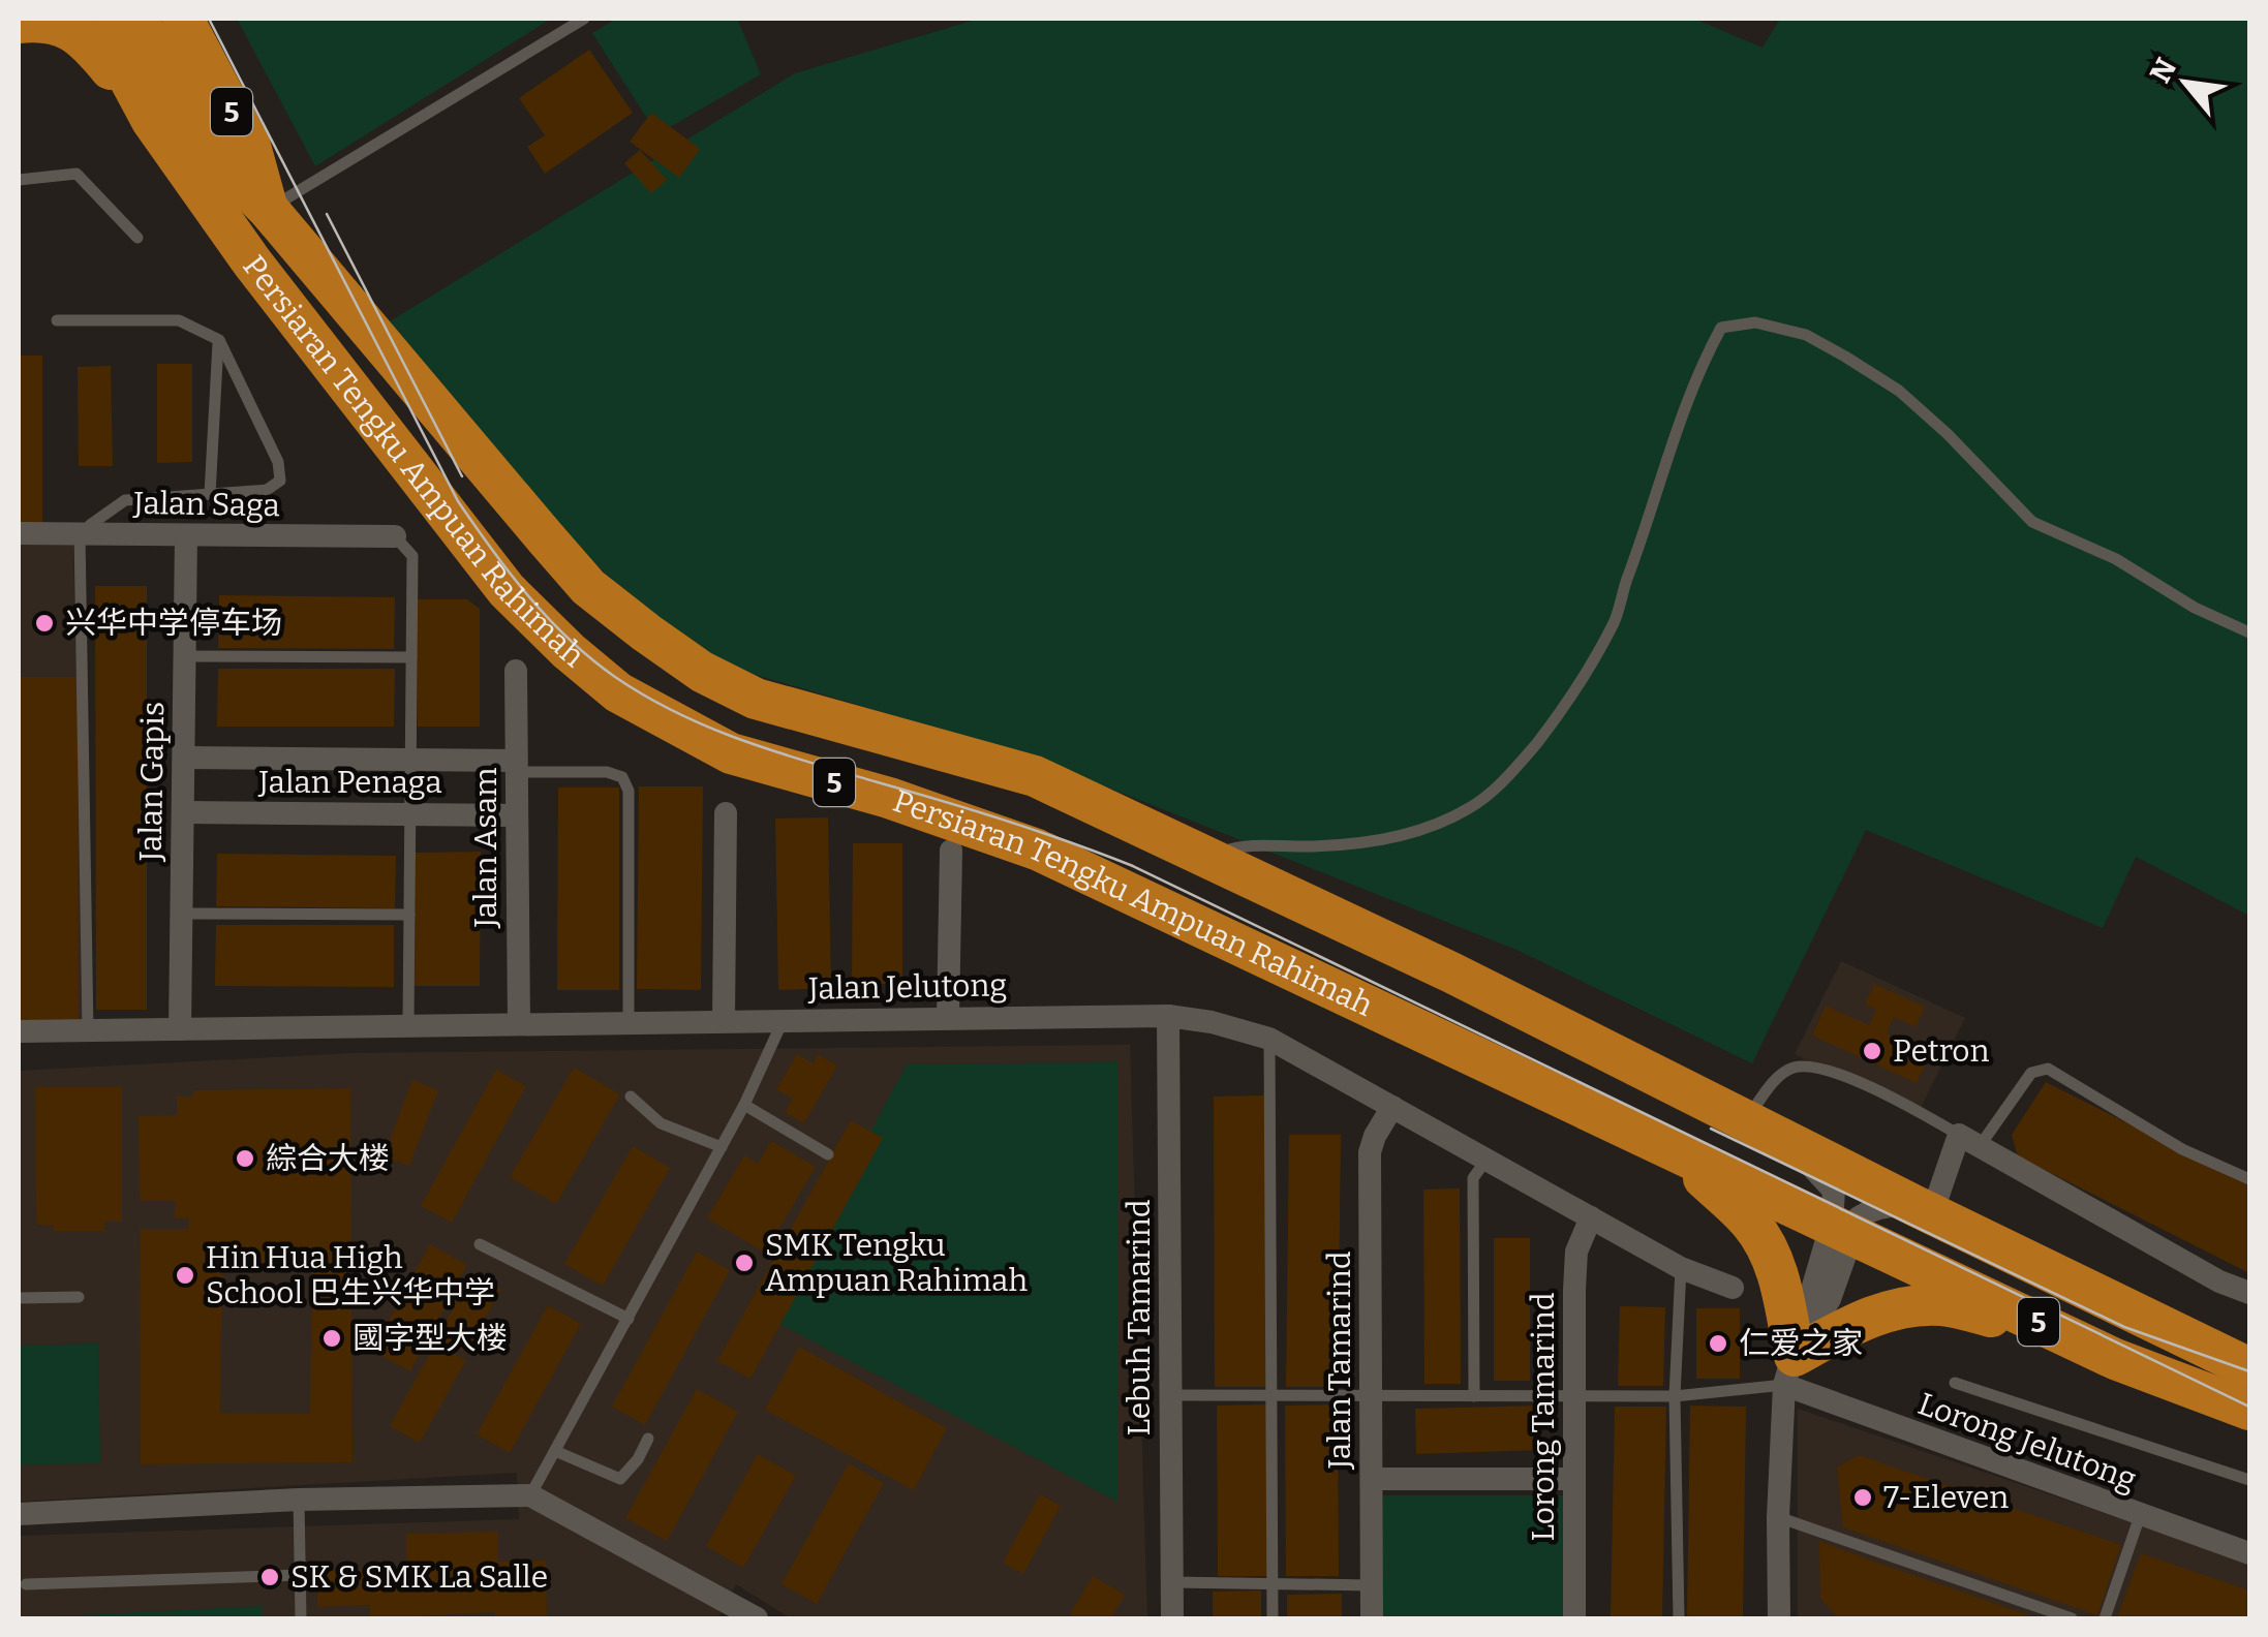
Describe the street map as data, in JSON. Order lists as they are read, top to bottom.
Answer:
{
  "streets": {
    "highway": ["5", "Persiaran Tengku Ampuan Rahimah"],
    "street": [
      "Jalan Saga",
      "Jalan Gapis",
      "Jalan Penaga",
      "Jalan Asam",
      "Jalan Jelutong",
      "Lebuh Tamarind",
      "Jalan Tamarind",
      "Lorong Tamarind",
      "Lorong Jelutong"
    ]
  },
  "crossings": [
    ["5", "Persiaran Tengku Ampuan Rahimah"],
    ["Jalan Saga", "Jalan Gapis"],
    ["Jalan Gapis", "Jalan Penaga"],
    ["Jalan Gapis", "Jalan Jelutong"],
    ["Jalan Penaga", "Jalan Asam"],
    ["Jalan Asam", "Jalan Jelutong"],
    ["Jalan Jelutong", "Lebuh Tamarind"],
    ["Jalan Jelutong", "Jalan Tamarind"],
    ["Jalan Jelutong", "Lorong Tamarind"]
  ],
  "places": [
    "兴华中学停车场",
    "Petron",
    "綜合大楼",
    "SMK Tengku Ampuan Rahimah",
    "Hin Hua High School 巴生兴华中学",
    "國字型大楼",
    "仁爱之家",
    "7-Eleven",
    "SK & SMK La Salle"
  ],
  "north": "top left"
}
